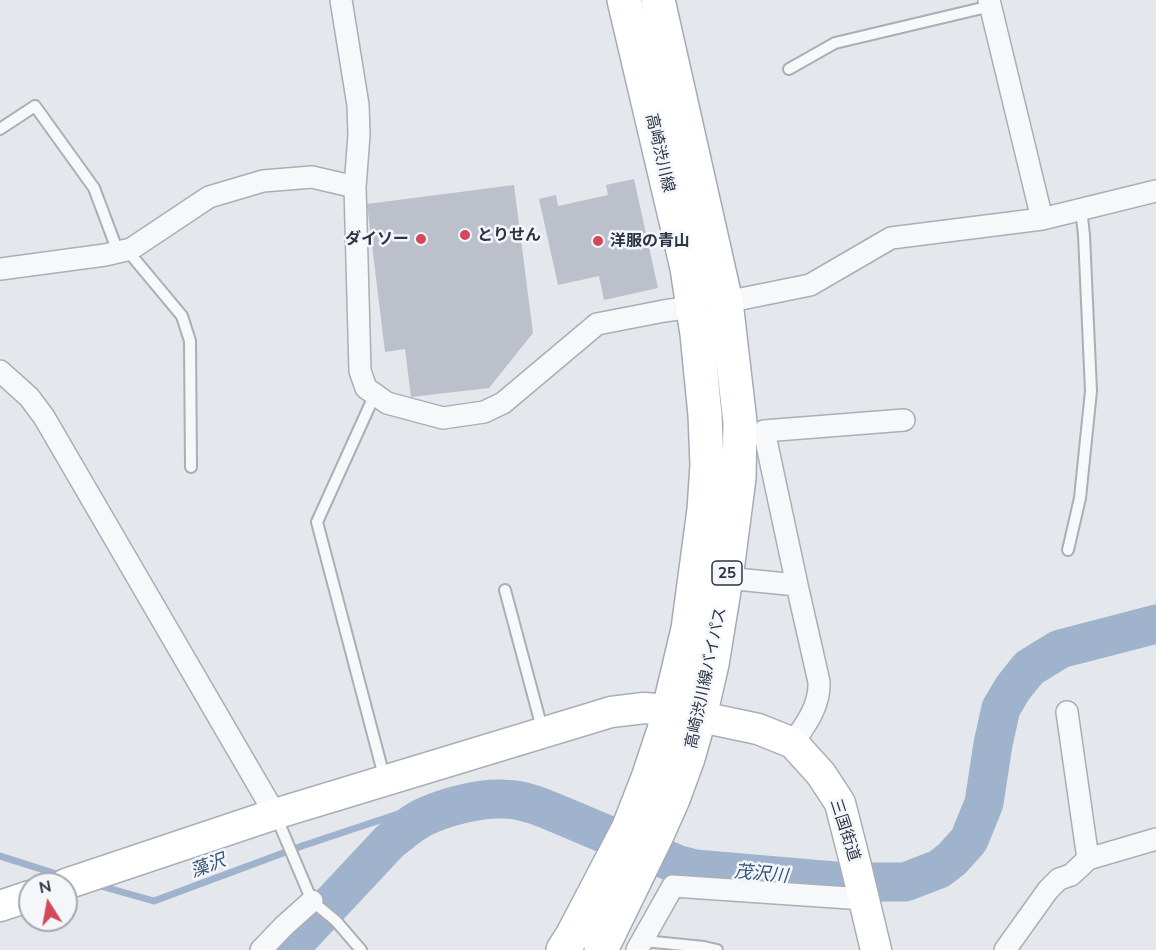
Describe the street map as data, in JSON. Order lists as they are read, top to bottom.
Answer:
{
  "streets": {
    "main road": ["高崎渋川線", "25", "高崎渋川線バイパス"],
    "street": ["三国街道"]
  },
  "crossings": [
    ["高崎渋川線", "高崎渋川線バイパス"],
    ["高崎渋川線バイパス", "三国街道"]
  ],
  "water": ["藻沢", "茂沢川"],
  "places": ["とりせん", "ダイソー", "洋服の青山"],
  "north": "top"
}
